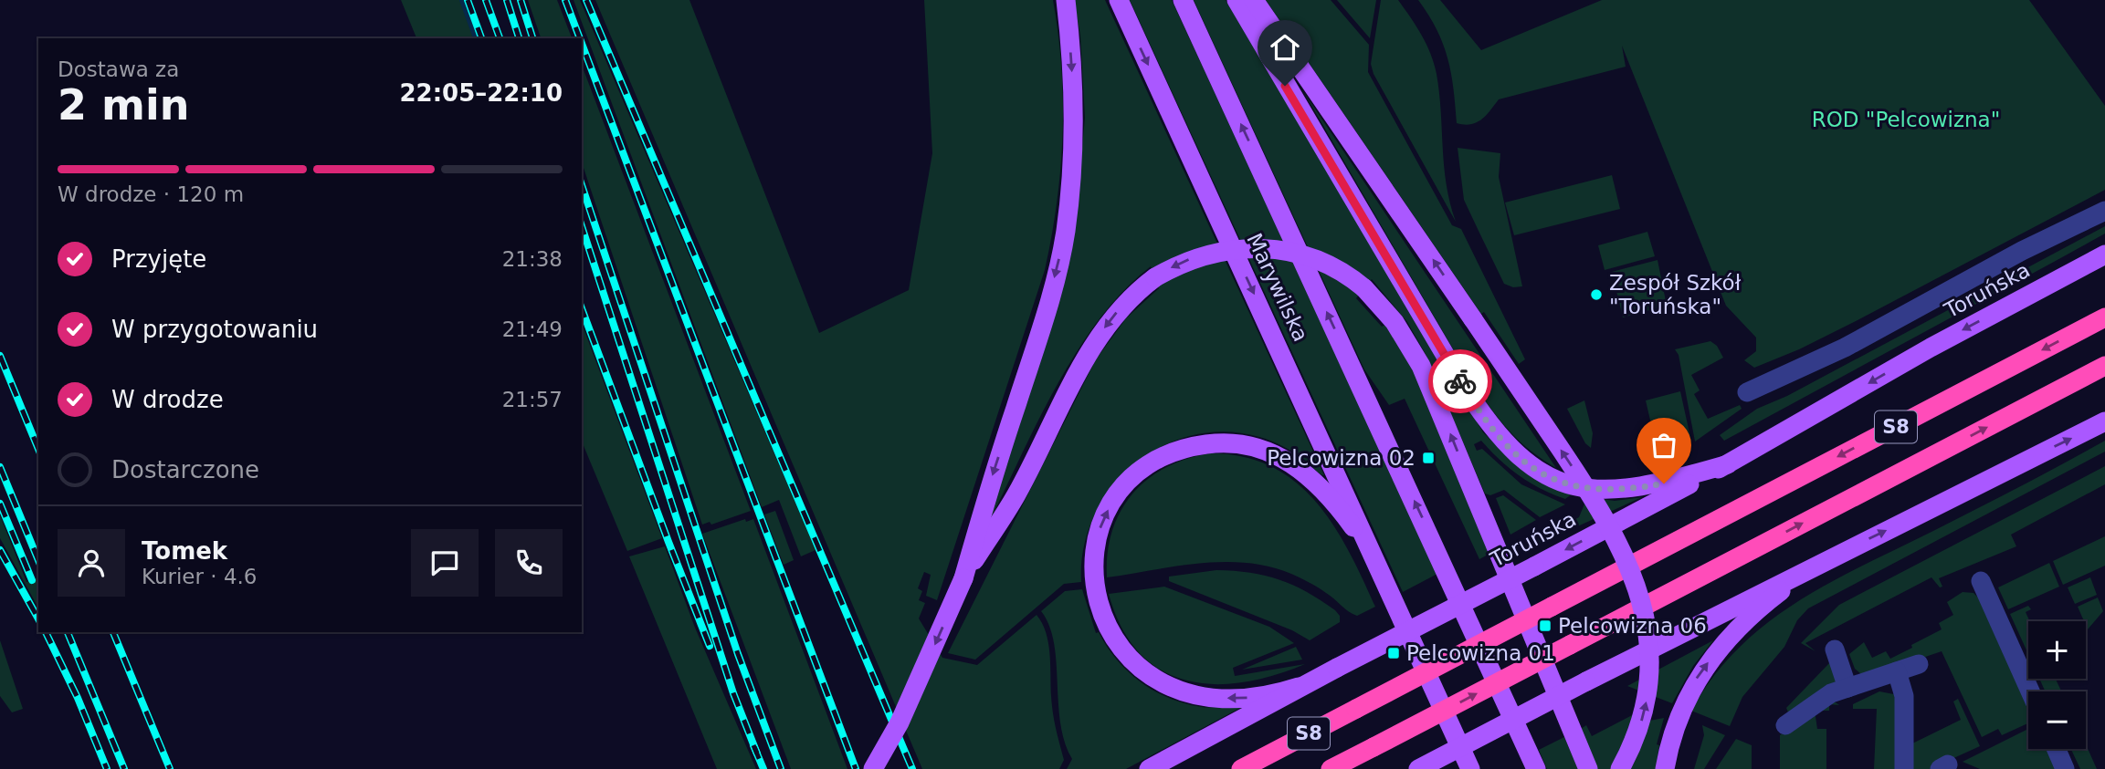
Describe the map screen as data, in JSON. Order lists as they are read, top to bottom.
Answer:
{
  "streets": {
    "highway": ["S8"],
    "main road": ["Marywilska", "Toruńska"]
  },
  "parks": ["ROD \"Pelcowizna\""],
  "places": {
    "other": ["Zespół Szkół \"Toruńska\""],
    "transit": ["Pelcowizna 02", "Pelcowizna 06", "Pelcowizna 01"]
  },
  "page": {
    "heading": ["2 min", "Dostawa za", "22:05–22:10"],
    "panel": ["Tomek", "Kurier · 4.6"],
    "bar": "W drodze · 120 m",
    "list": [
      ["Przyjęte", "21:38"],
      ["W przygotowaniu", "21:49"],
      ["W drodze", "21:57"],
      "Dostarczone"
    ],
    "map_buttons": ["+", "−"]
  }
}
